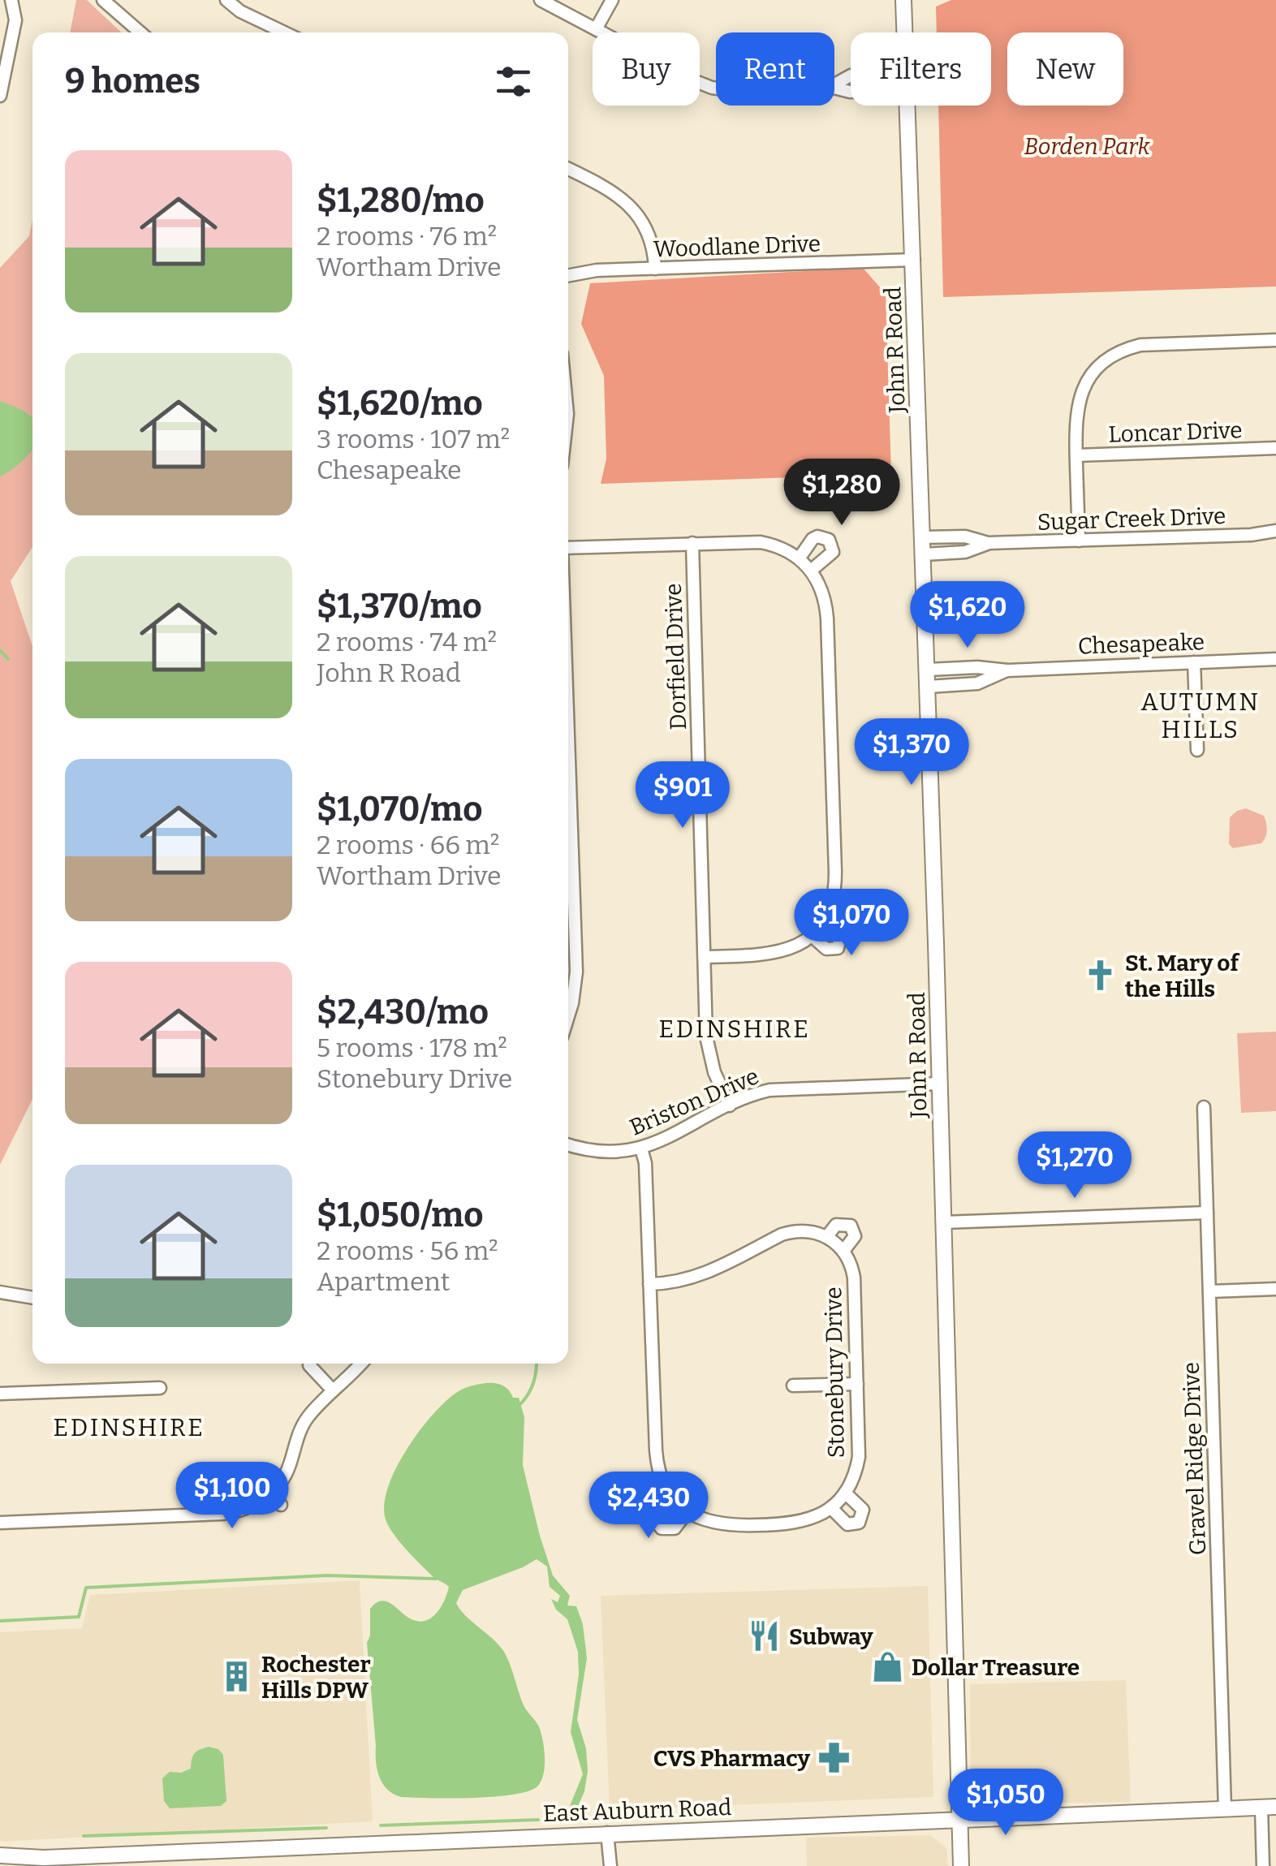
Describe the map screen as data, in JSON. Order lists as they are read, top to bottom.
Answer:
{
  "streets": {
    "main road": ["John R Road", "East Auburn Road"],
    "street": [
      "Woodlane Drive",
      "Loncar Drive",
      "Sugar Creek Drive",
      "Chesapeake",
      "Dorfield Drive",
      "Briston Drive",
      "Stonebury Drive",
      "Gravel Ridge Drive"
    ]
  },
  "crossings": [
    ["Woodlane Drive", "John R Road"],
    ["John R Road", "Sugar Creek Drive"],
    ["John R Road", "Chesapeake"],
    ["John R Road", "Briston Drive"],
    ["John R Road", "East Auburn Road"],
    ["Dorfield Drive", "Briston Drive"],
    ["Briston Drive", "Stonebury Drive"],
    ["Gravel Ridge Drive", "East Auburn Road"]
  ],
  "districts": ["AUTUMN HILLS", "EDINSHIRE", "EDINSHIRE"],
  "parks": ["Borden Park"],
  "places": {
    "church": ["St. Mary of the Hills"],
    "restaurant": ["Subway"],
    "shop": ["Dollar Treasure"],
    "building": ["Rochester Hills DPW"],
    "pharmacy": ["CVS Pharmacy"]
  },
  "page": {
    "chip": [
      "Buy",
      "Rent",
      "Filters",
      "New"
    ],
    "heading": "9 homes",
    "list": [
      {
        "name": "$1,280/mo",
        "note": "2 rooms · 76 m² · Wortham Drive"
      },
      {
        "name": "$1,620/mo",
        "note": "3 rooms · 107 m² · Chesapeake"
      },
      {
        "name": "$1,370/mo",
        "note": "2 rooms · 74 m² · John R Road"
      },
      {
        "name": "$1,070/mo",
        "note": "2 rooms · 66 m² · Wortham Drive"
      },
      {
        "name": "$2,430/mo",
        "note": "5 rooms · 178 m² · Stonebury Drive"
      },
      {
        "name": "$1,050/mo",
        "note": "2 rooms · 56 m² · Apartment"
      }
    ],
    "price": [
      "$1,280",
      "$1,620",
      "$1,370",
      "$901",
      "$1,070",
      "$1,270",
      "$1,100",
      "$2,430",
      "$1,050"
    ]
  }
}
